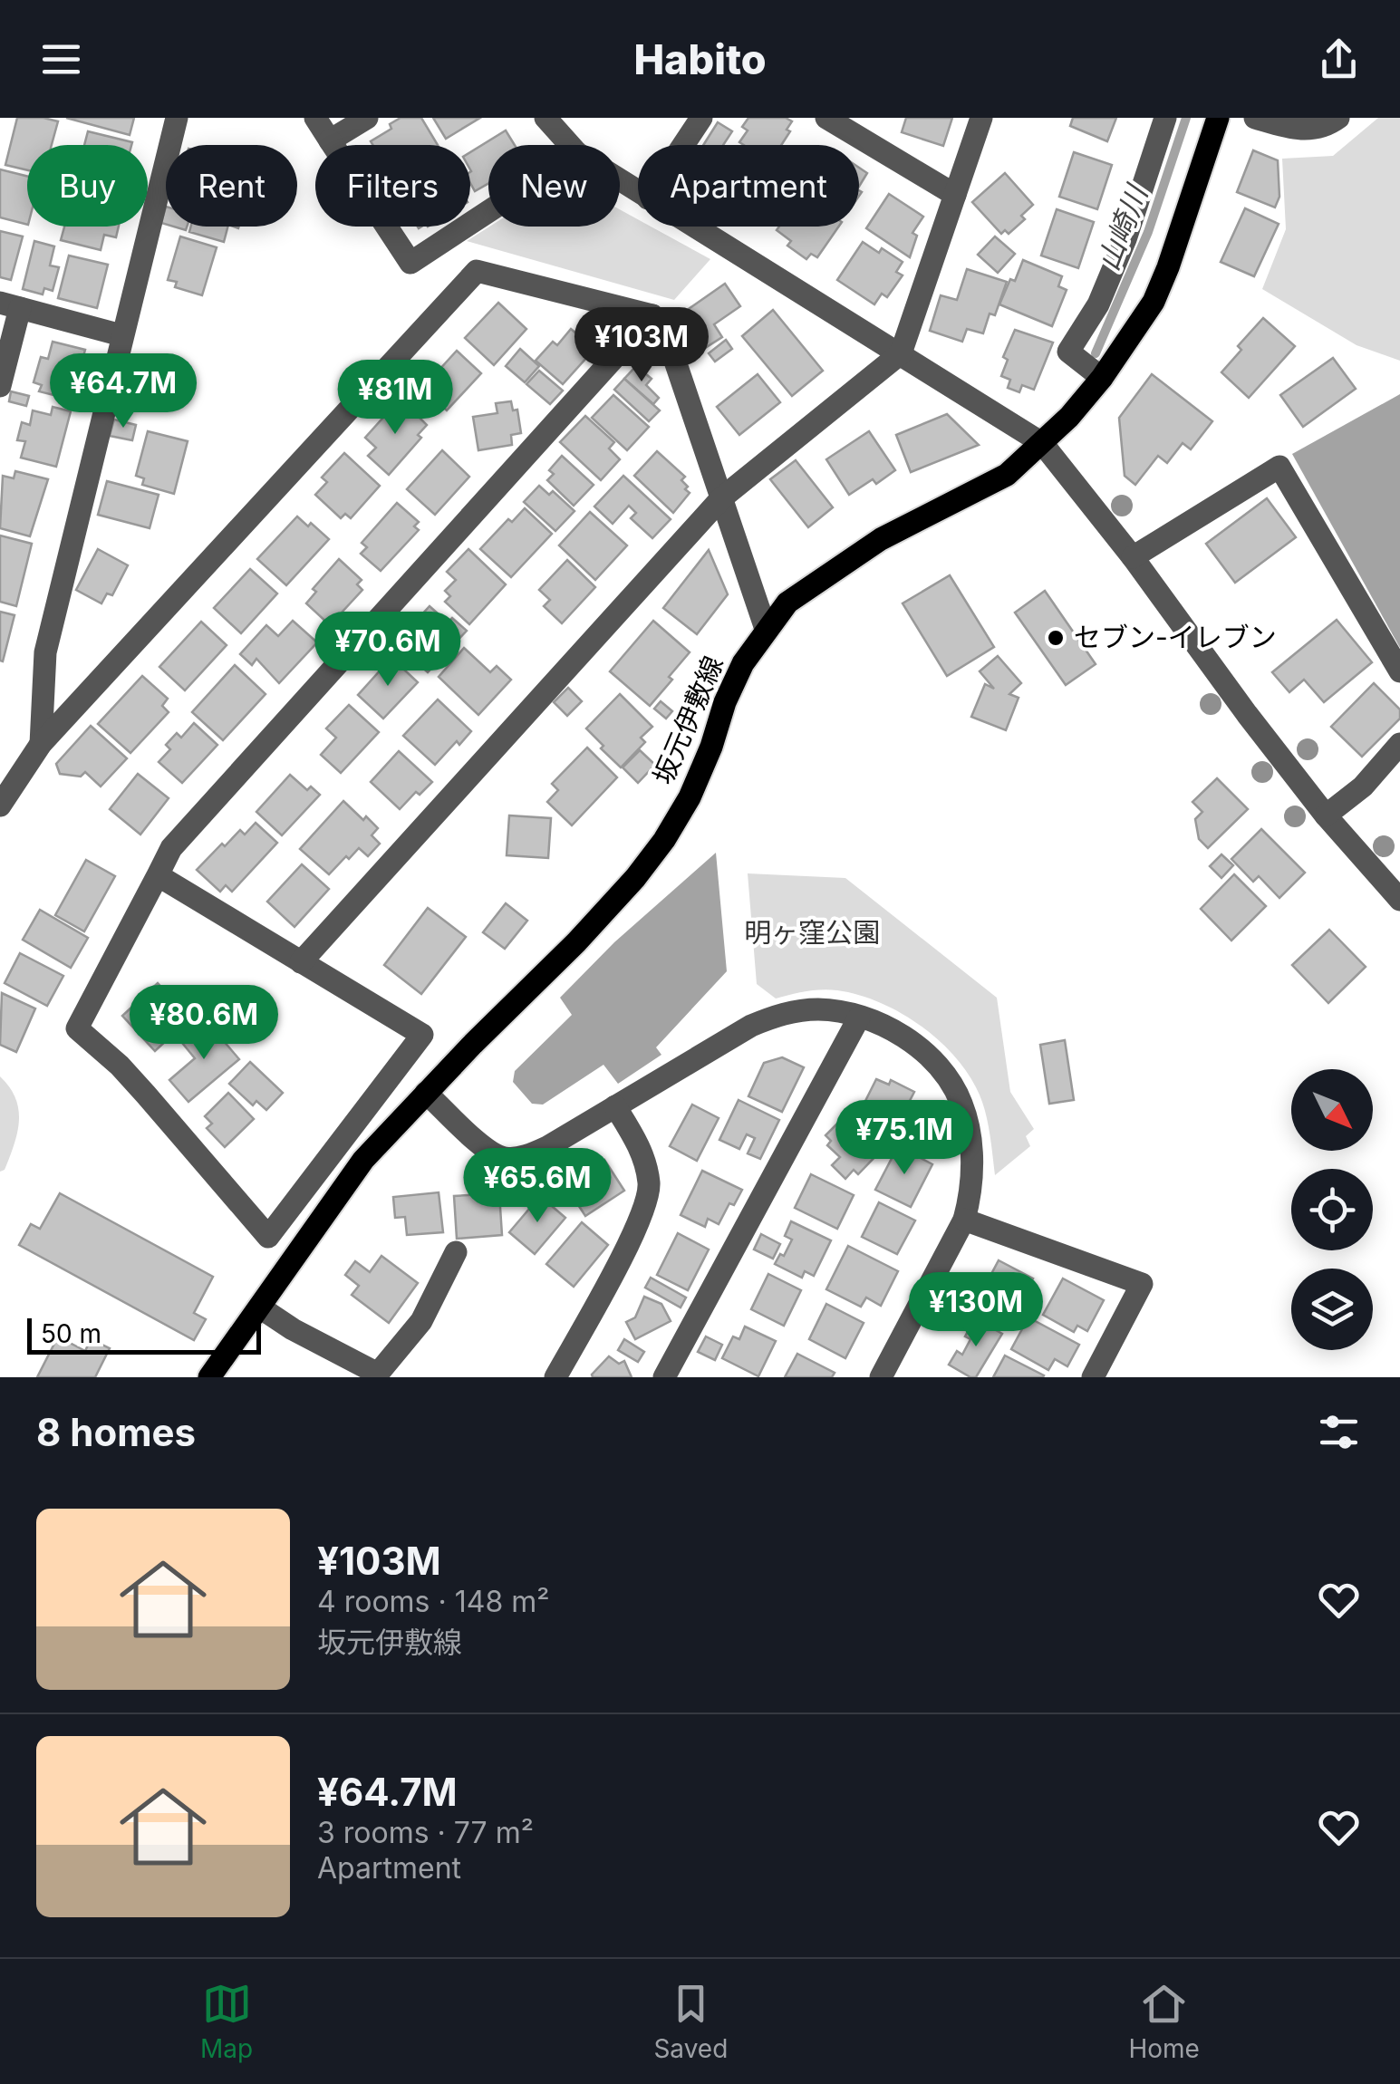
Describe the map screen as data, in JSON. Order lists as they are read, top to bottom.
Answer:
{
  "streets": {
    "main road": ["坂元伊敷線"]
  },
  "water": ["山崎川"],
  "parks": ["明ヶ窪公園"],
  "places": ["セブン-イレブン"],
  "scale_bar": "50 m",
  "north": "bottom right",
  "page": {
    "header": "Habito",
    "chip": [
      "Buy",
      "Rent",
      "Filters",
      "New",
      "Apartment"
    ],
    "price": [
      "¥103M",
      "¥64.7M",
      "¥81M",
      "¥70.6M",
      "¥80.6M",
      "¥75.1M",
      "¥65.6M",
      "¥130M"
    ],
    "scale": "50 m",
    "heading": "8 homes",
    "list": [
      {
        "name": "¥103M",
        "note": "4 rooms · 148 m² · 坂元伊敷線"
      },
      {
        "name": "¥64.7M",
        "note": "3 rooms · 77 m² · Apartment"
      }
    ],
    "tabs": ["Map", "Saved", "Home"]
  }
}
